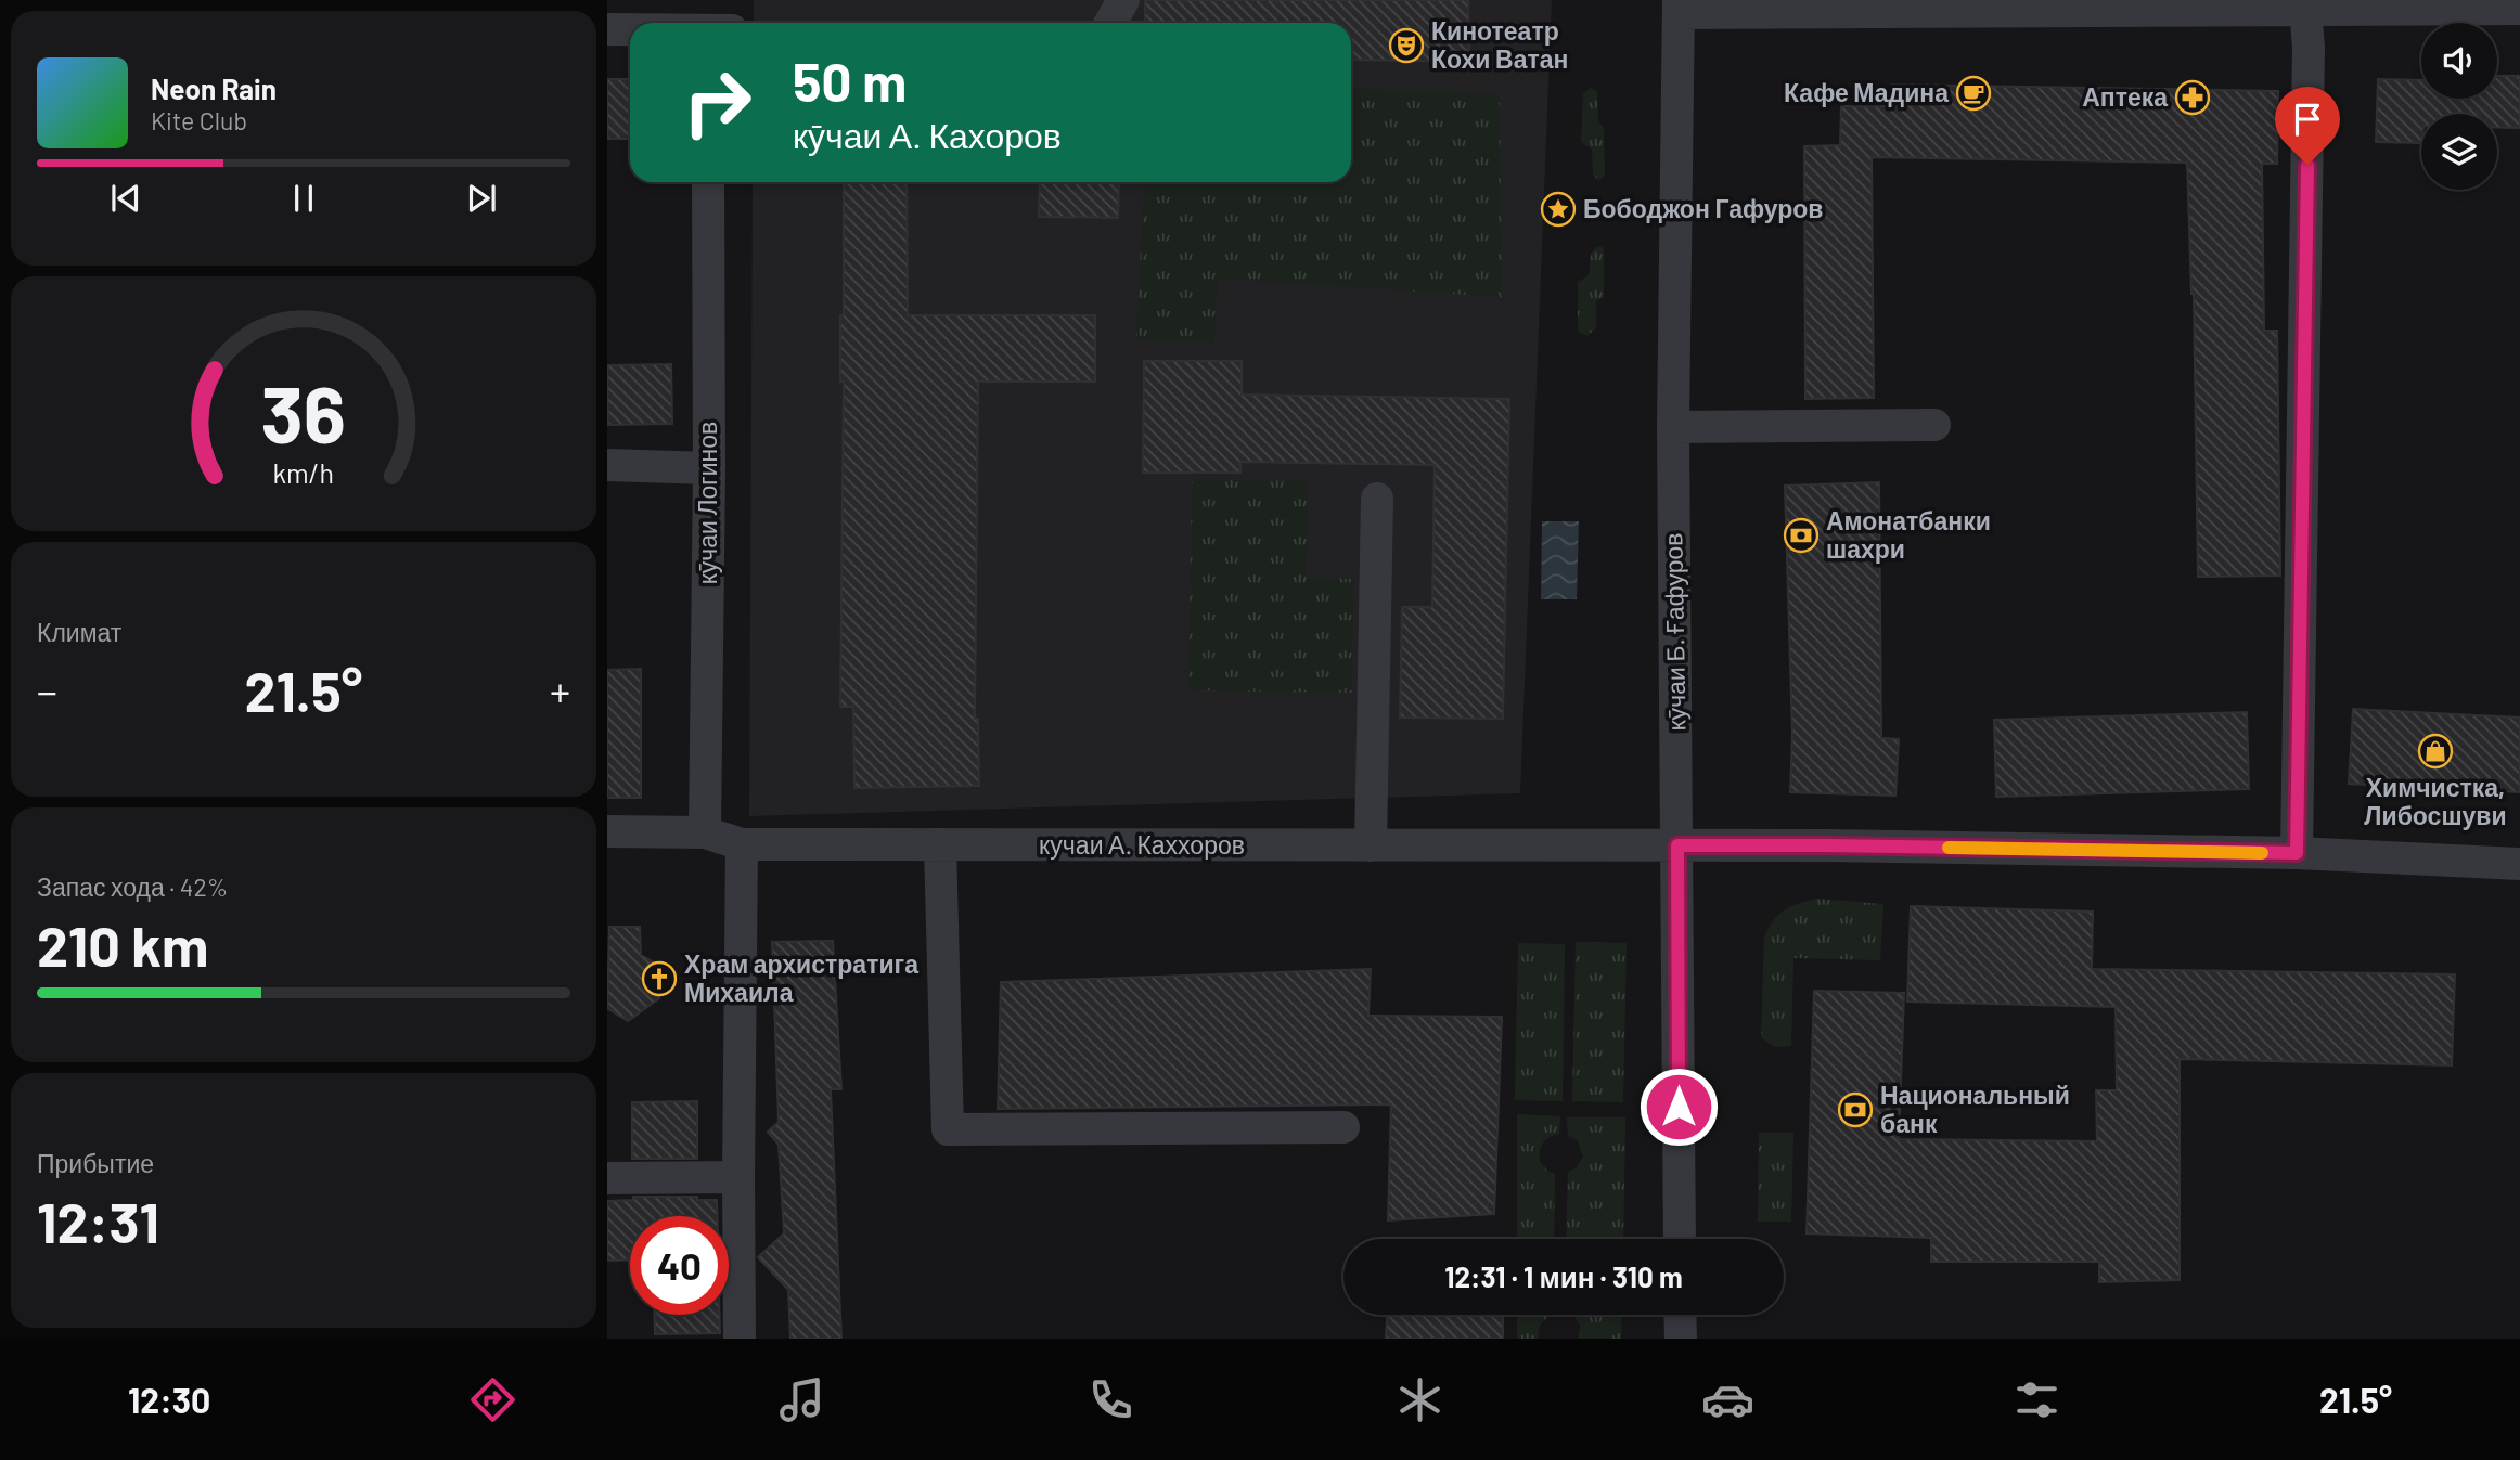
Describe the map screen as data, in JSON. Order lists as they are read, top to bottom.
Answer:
{
  "streets": {
    "street": ["кӯчаи Логинов", "кӯчаи Б. Ғафуров", "кучаи А. Каххоров"]
  },
  "crossings": [
    ["кӯчаи Логинов", "кучаи А. Каххоров"],
    ["кӯчаи Б. Ғафуров", "кучаи А. Каххоров"]
  ],
  "places": {
    "theatre": ["Кинотеатр Кохи Ватан"],
    "cafe": ["Кафе Мадина"],
    "pharmacy": ["Аптека"],
    "place": ["Бободжон Гафуров"],
    "bank": ["Амонатбанки шахри", "Национальный банк"],
    "shop": ["Химчистка, Либосшуви"],
    "church": ["Храм архистратига Михаила"]
  },
  "page": {
    "turn": ["50 m", "кӯчаи А. Кахоров"],
    "song": ["Neon Rain", "Kite Club"],
    "tile": [
      "Климат",
      ["Запас хода · 42%", "210 km"],
      ["Прибытие", "12:31"]
    ],
    "heat": ["−", "21.5°", "+"],
    "limit": "40",
    "trip": "12:31 · 1 мин · 310 m",
    "tabs": ["12:30", "21.5°"],
    "gauge": ["36", "km/h"]
  }
}
